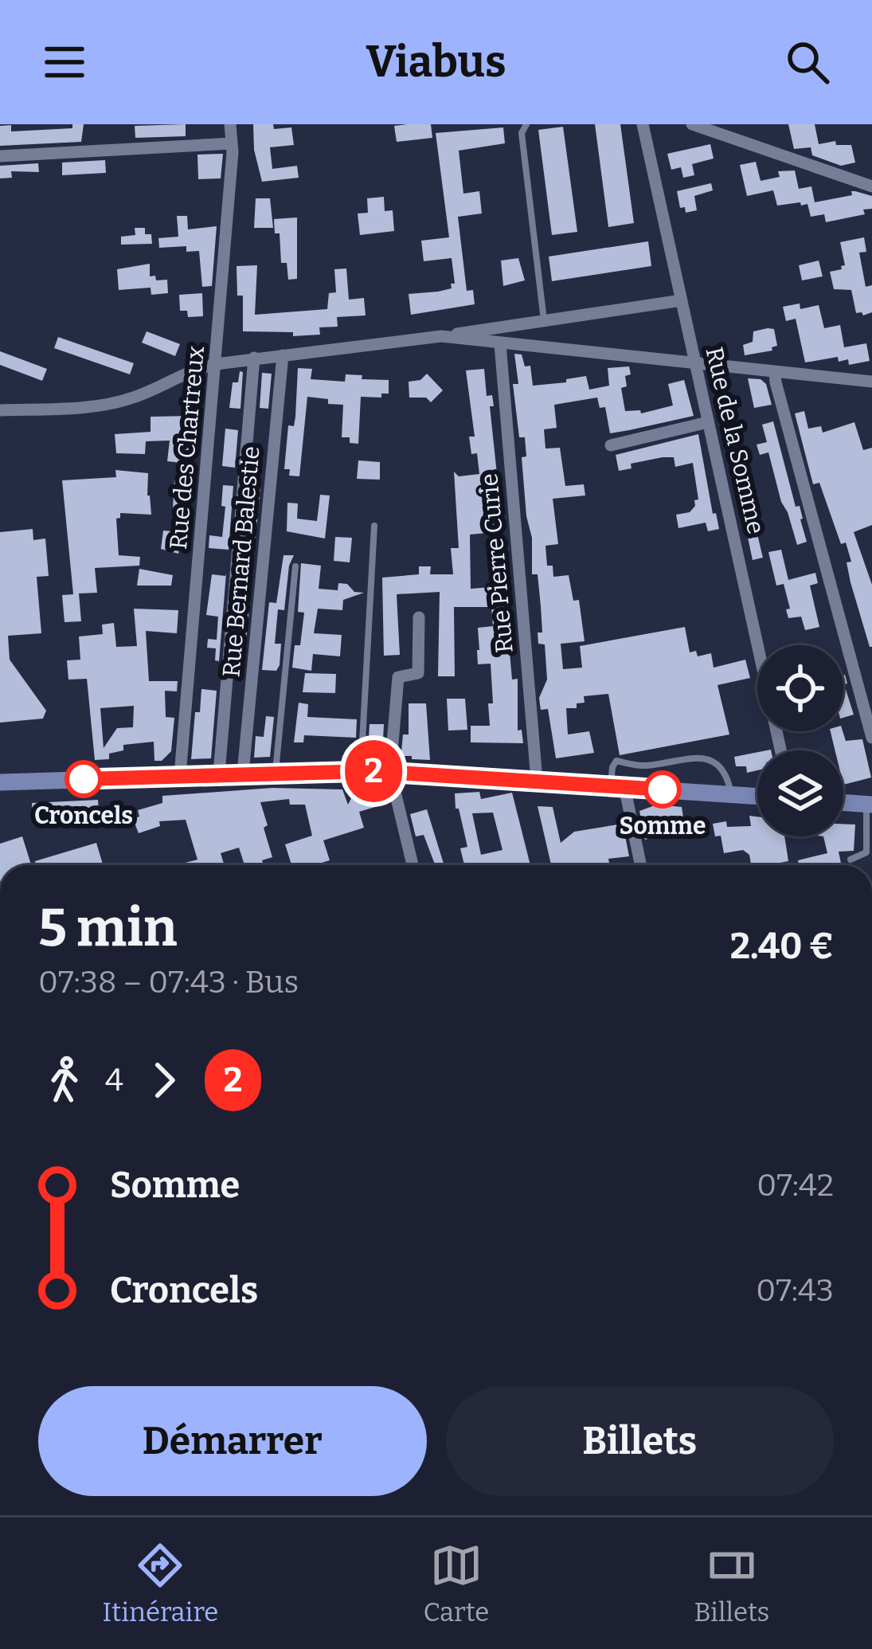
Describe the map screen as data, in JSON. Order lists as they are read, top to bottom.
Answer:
{
  "streets": {
    "street": [
      "Rue de la Somme",
      "Rue des Chartreux",
      "Rue Bernard Balestie",
      "Rue Pierre Curie"
    ]
  },
  "places": ["Croncels", "Somme"],
  "lines": ["bus line 2"],
  "page": {
    "header": "Viabus",
    "on_map": "2",
    "heading": ["5 min", "07:38 – 07:43 · Bus", "2.40 €"],
    "legs": ["4", "2"],
    "list": [
      {
        "name": "Somme",
        "value": "07:42"
      },
      {
        "name": "Croncels",
        "value": "07:43"
      }
    ],
    "buttons": ["Démarrer", "Billets"],
    "tabs": ["Itinéraire", "Carte", "Billets"]
  }
}
